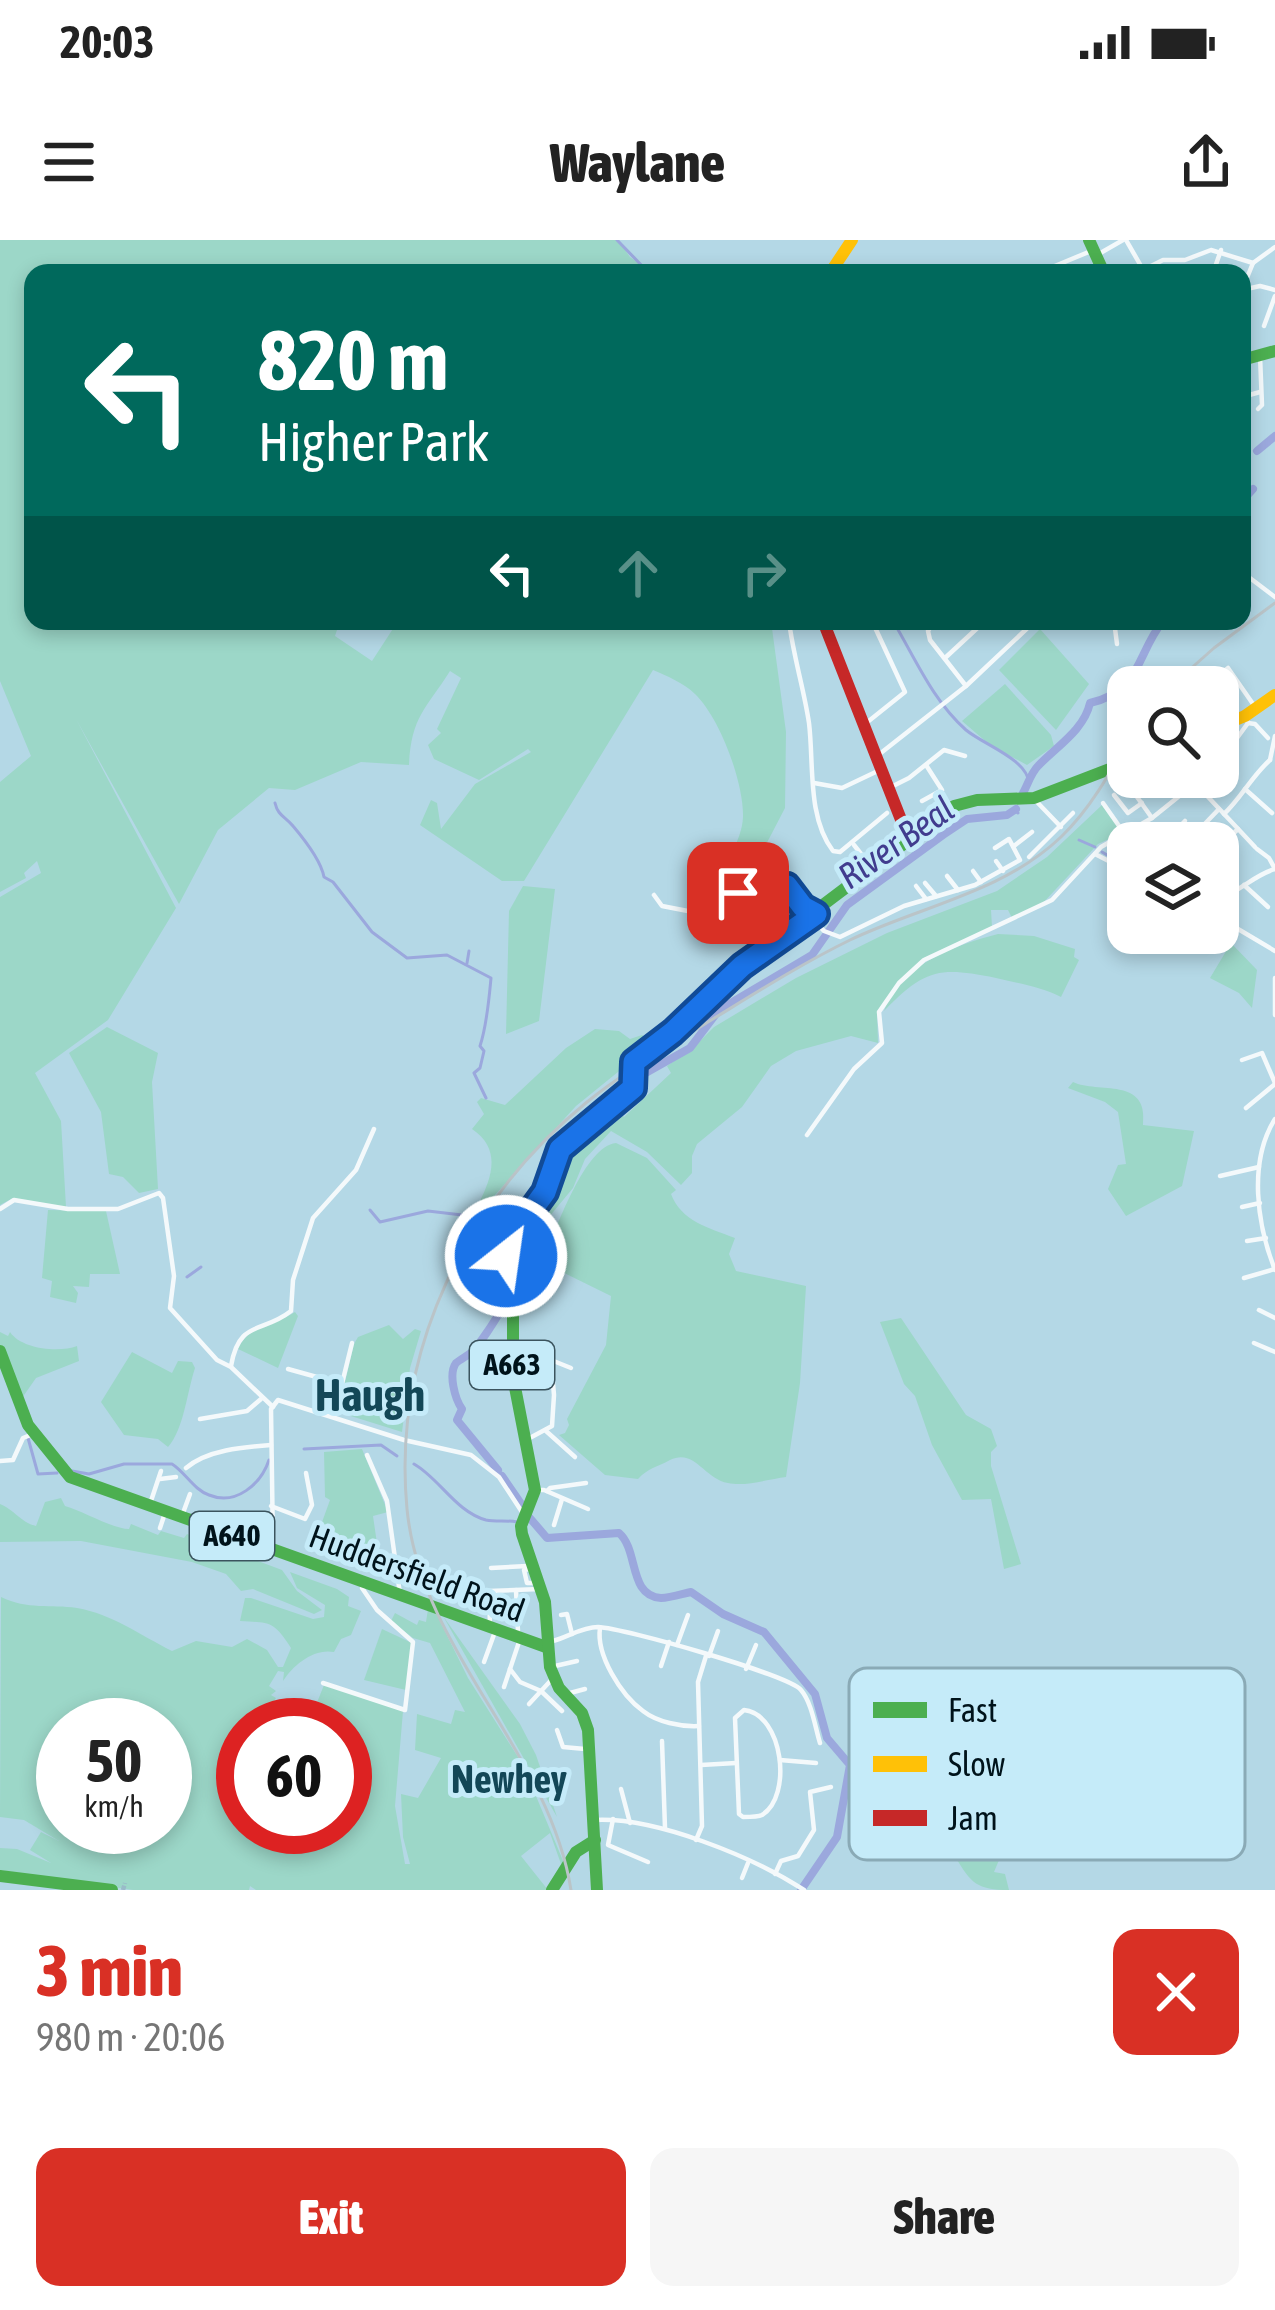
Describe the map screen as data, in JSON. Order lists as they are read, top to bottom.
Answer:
{
  "streets": {
    "main road": ["A663", "A640", "Huddersfield Road"]
  },
  "districts": ["Haugh", "Newhey"],
  "water": ["River Beal"],
  "legend": ["Fast", "Slow", "Jam"],
  "page": {
    "status": "20:03",
    "header": "Waylane",
    "turn": ["820 m", "Higher Park"],
    "speed": "50 km/h",
    "limit": "60",
    "heading": ["3 min", "980 m · 20:06"],
    "buttons": ["Exit", "Share"]
  }
}
